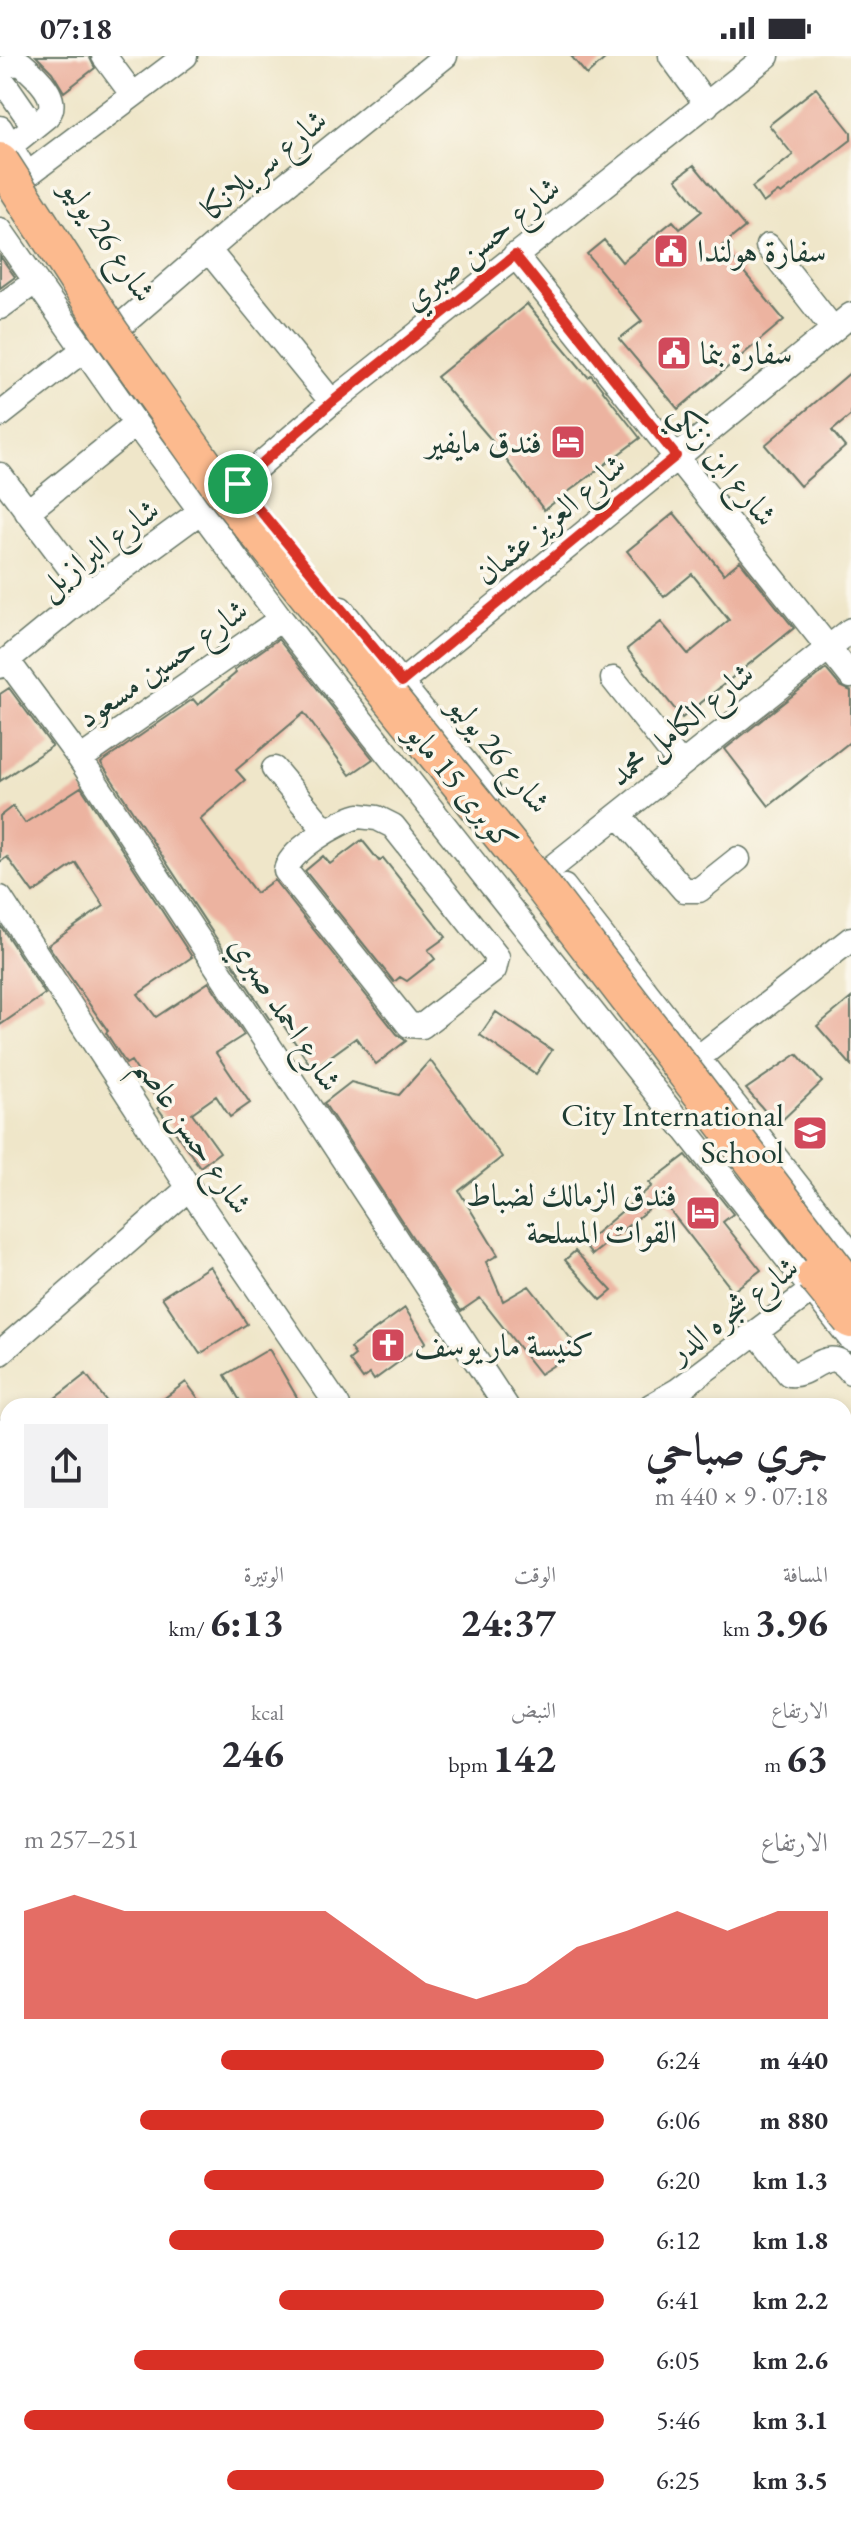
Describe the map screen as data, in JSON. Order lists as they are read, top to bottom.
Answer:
{
  "streets": {
    "highway": ["كوبرى 15 مايو"],
    "street": [
      "شارع سريلانكا",
      "شارع 26 يوليو",
      "شارع حسن صبري",
      "شارع ابن زنكي",
      "شارع العزيز عثمان",
      "شارع البرازيل",
      "شارع حسين مسعود",
      "شارع الكامل محمد",
      "شارع احمد صبري",
      "شارع حسن عاصم",
      "شارع شجره الدر"
    ]
  },
  "crossings": [
    ["شارع سريلانكا", "شارع 26 يوليو"],
    ["شارع 26 يوليو", "شارع حسن صبري"],
    ["شارع 26 يوليو", "شارع العزيز عثمان"],
    ["شارع 26 يوليو", "شارع البرازيل"],
    ["شارع 26 يوليو", "شارع الكامل محمد"],
    ["شارع 26 يوليو", "كوبرى 15 مايو"],
    ["شارع 26 يوليو", "شارع شجره الدر"],
    ["شارع حسن صبري", "شارع ابن زنكي"],
    ["شارع حسن صبري", "شارع البرازيل"],
    ["شارع ابن زنكي", "شارع العزيز عثمان"],
    ["شارع ابن زنكي", "شارع الكامل محمد"],
    ["شارع البرازيل", "شارع احمد صبري"],
    ["شارع حسين مسعود", "شارع احمد صبري"]
  ],
  "places": {
    "public building": ["سفارة هولندا", "سفارة بنما"],
    "hotel": ["فندق مايفير", "فندق الزمالك لضباط القوات المسلحة"],
    "school or university": ["City International School"],
    "church": ["كنيسة مار يوسف"]
  },
  "page": {
    "status": "07:18",
    "heading": ["جري صباحي", "07:18 · 9 × 440 m"],
    "stats": [
      ["المسافة", "3.96 km"],
      ["الوقت", "24:37"],
      ["الوتيرة", "6:13 /km"],
      ["الارتفاع", "63 m"],
      ["النبض", "142 bpm"],
      ["kcal", "246"]
    ],
    "chart": ["الارتفاع", "251–257 m"],
    "list": [
      {
        "name": "440 m",
        "note": "6:24"
      },
      {
        "name": "880 m",
        "note": "6:06"
      },
      {
        "name": "1.3 km",
        "note": "6:20"
      },
      {
        "name": "1.8 km",
        "note": "6:12"
      },
      {
        "name": "2.2 km",
        "note": "6:41"
      },
      {
        "name": "2.6 km",
        "note": "6:05"
      },
      {
        "name": "3.1 km",
        "note": "5:46"
      },
      {
        "name": "3.5 km",
        "note": "6:25"
      }
    ]
  }
}
